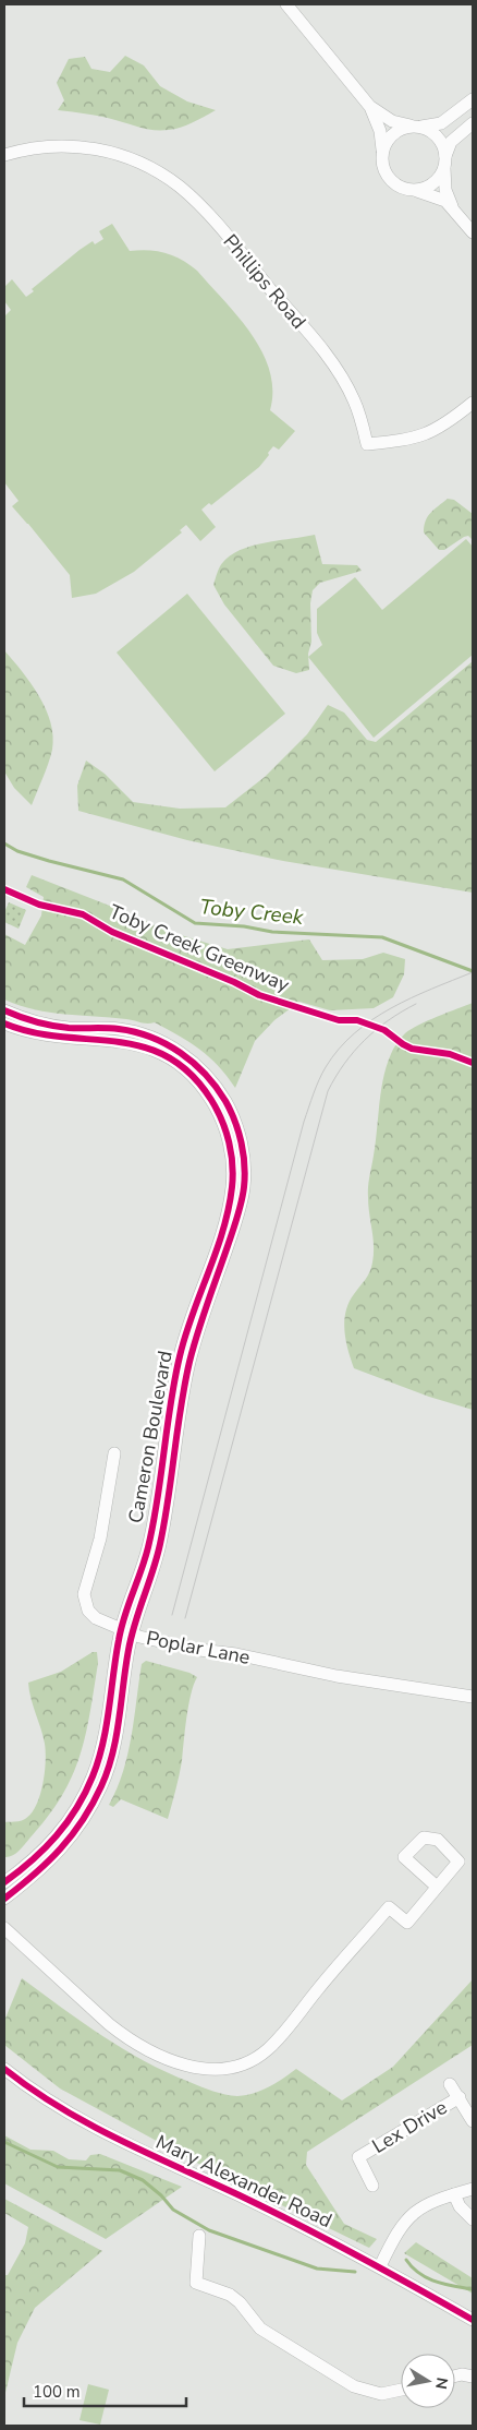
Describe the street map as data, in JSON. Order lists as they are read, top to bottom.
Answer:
{
  "streets": {
    "street": [
      "Phillips Road",
      "Cameron Boulevard",
      "Poplar Lane",
      "Lex Drive",
      "Mary Alexander Road"
    ],
    "cycle path": ["Toby Creek Greenway"]
  },
  "crossings": [
    ["Cameron Boulevard", "Poplar Lane"]
  ],
  "water": ["Toby Creek"],
  "scale_bar": "100 m",
  "north": "right"
}
